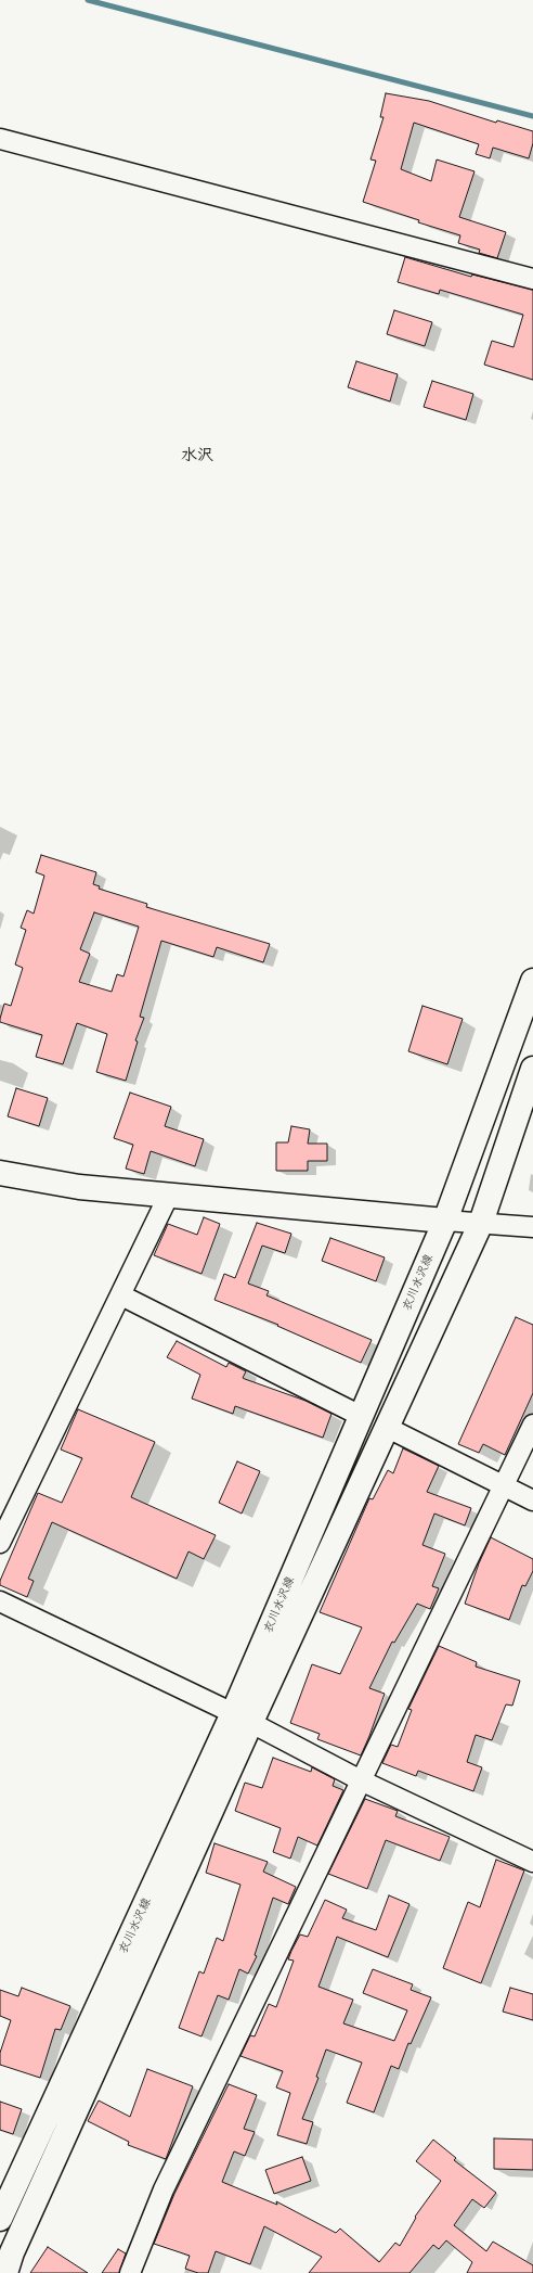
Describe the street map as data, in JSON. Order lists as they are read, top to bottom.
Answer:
{
  "streets": {
    "main road": ["衣川水沢線"]
  },
  "districts": ["水沢"]
}
